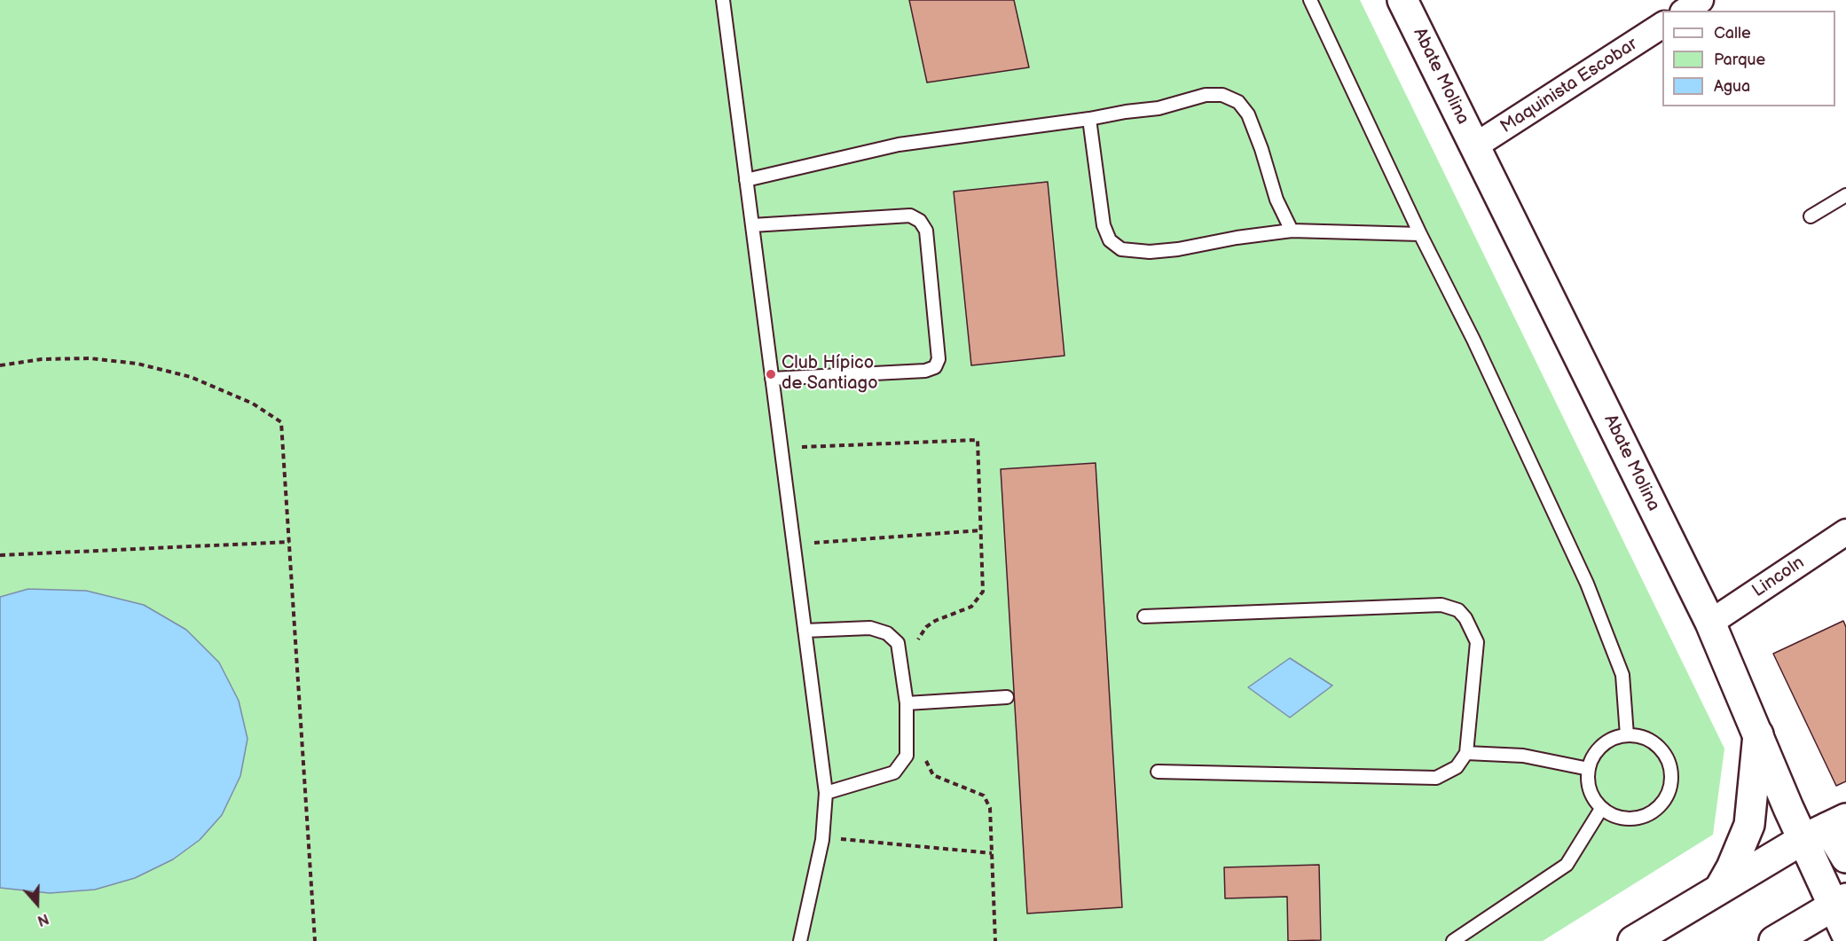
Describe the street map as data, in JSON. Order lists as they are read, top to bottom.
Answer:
{
  "streets": {
    "main road": ["Abate Molina"],
    "street": ["Maquinista Escobar", "Lincoln"]
  },
  "crossings": [
    ["Abate Molina", "Maquinista Escobar"],
    ["Abate Molina", "Lincoln"]
  ],
  "places": ["Club Hípico de Santiago"],
  "legend": ["Calle", "Parque", "Agua"],
  "north": "bottom"
}
